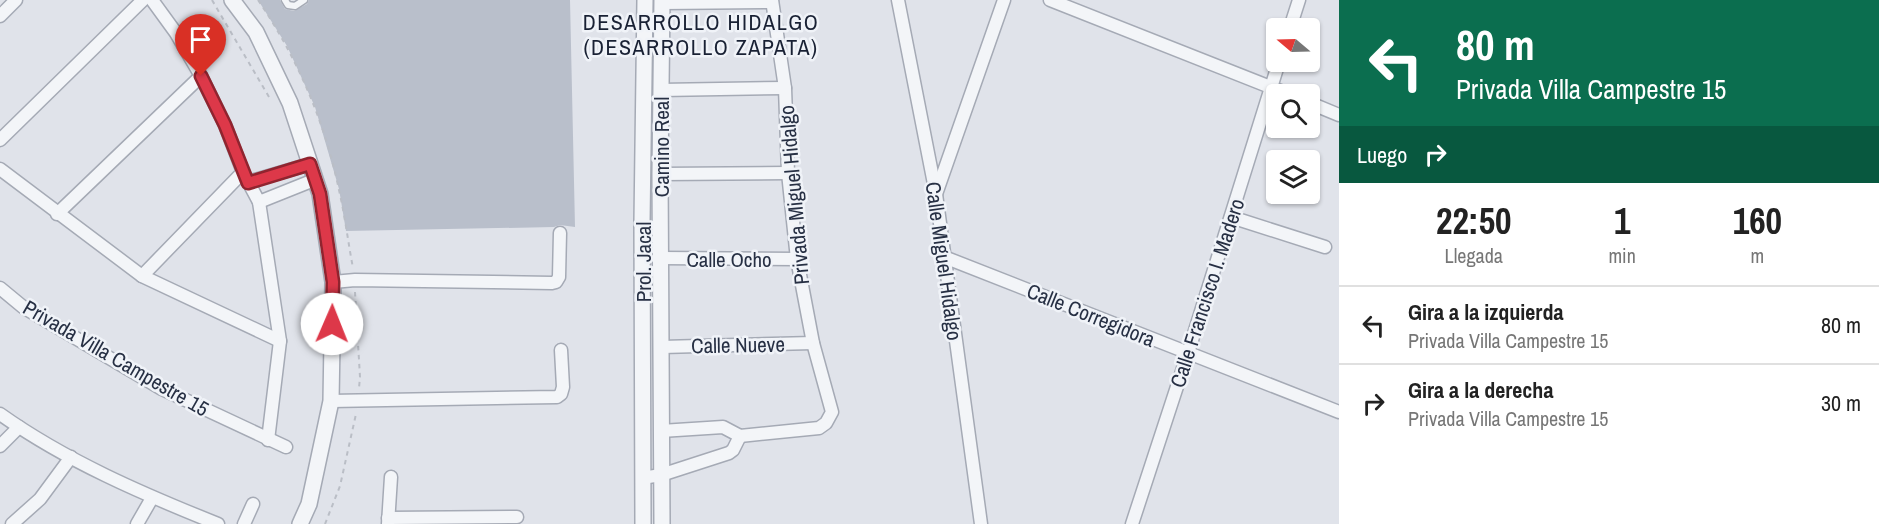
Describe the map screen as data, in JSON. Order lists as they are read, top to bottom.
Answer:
{
  "streets": {
    "street": [
      "Camino Real",
      "Privada Miguel Hidalgo",
      "Calle Ocho",
      "Calle Miguel Hidalgo",
      "Prol. Jacal",
      "Calle Francisco I. Madero",
      "Calle Corregidora",
      "Calle Nueve",
      "Privada Villa Campestre 15"
    ]
  },
  "crossings": [
    ["Camino Real", "Calle Ocho"],
    ["Camino Real", "Calle Nueve"],
    ["Privada Miguel Hidalgo", "Calle Ocho"],
    ["Privada Miguel Hidalgo", "Calle Nueve"],
    ["Calle Miguel Hidalgo", "Calle Corregidora"],
    ["Calle Francisco I. Madero", "Calle Corregidora"]
  ],
  "districts": ["DESARROLLO HIDALGO (DESARROLLO ZAPATA)"],
  "north": "left",
  "page": {
    "turn": ["80 m", "Privada Villa Campestre 15"],
    "then": "Luego",
    "eta": [
      "22:50",
      "Llegada",
      "1",
      "min",
      "160",
      "m"
    ],
    "list": [
      {
        "name": "Gira a la izquierda",
        "note": "Privada Villa Campestre 15",
        "value": "80 m"
      },
      {
        "name": "Gira a la derecha",
        "note": "Privada Villa Campestre 15",
        "value": "30 m"
      }
    ]
  }
}
